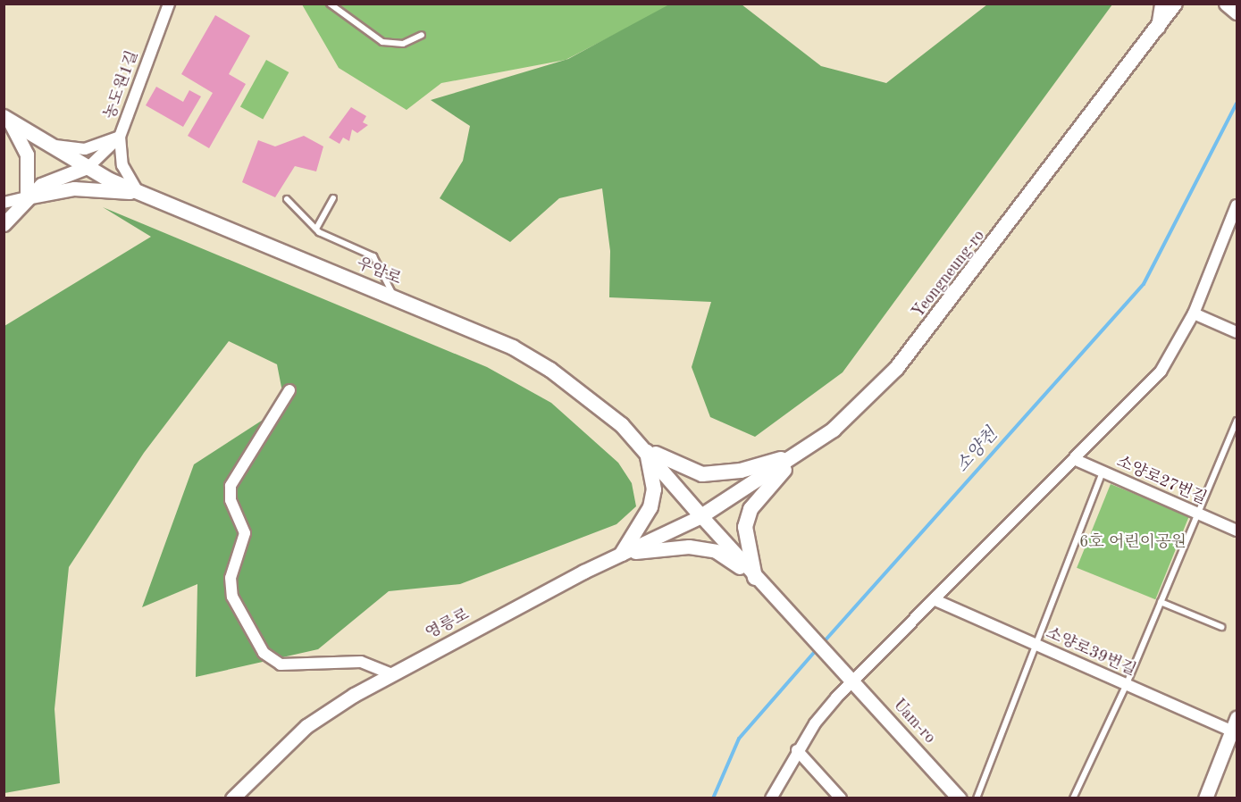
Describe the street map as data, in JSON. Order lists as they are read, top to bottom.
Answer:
{
  "streets": {
    "main road": ["우암로", "Yeongneung-ro"],
    "street": [
      "농도원1길",
      "소양로27번길",
      "영릉로",
      "소양로39번길",
      "Uam-ro"
    ]
  },
  "crossings": [
    ["농도원1길", "우암로"],
    ["우암로", "Yeongneung-ro"],
    ["우암로", "영릉로"],
    ["Yeongneung-ro", "영릉로"]
  ],
  "water": ["소양천"],
  "parks": ["6호 어린이공원"]
}
